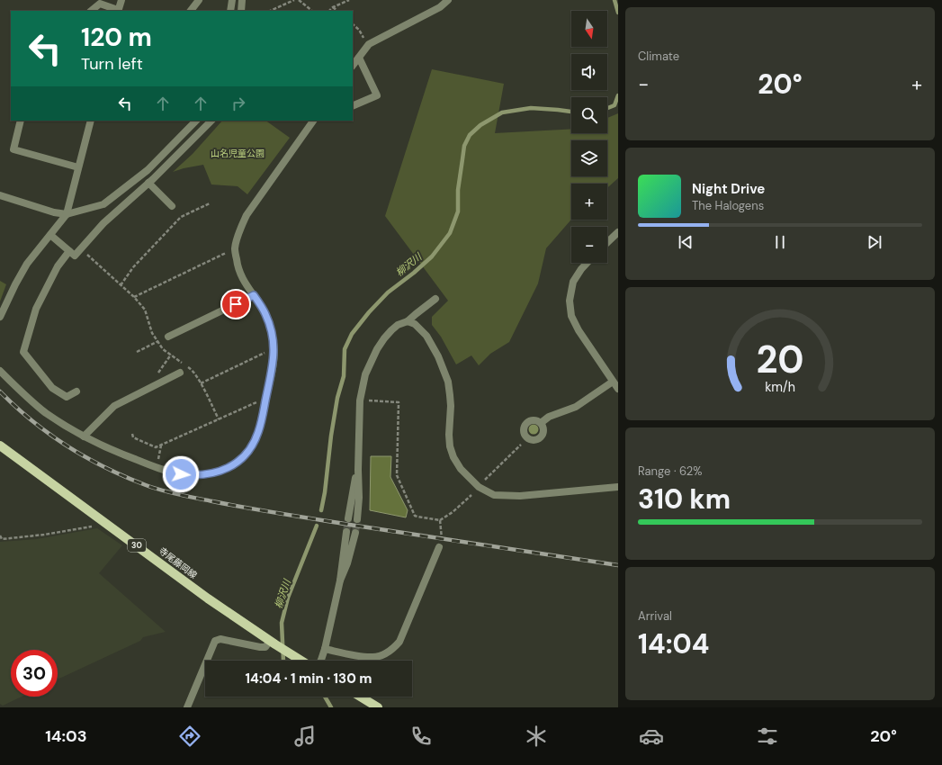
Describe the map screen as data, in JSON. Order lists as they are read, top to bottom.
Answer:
{
  "streets": {
    "main road": ["30", "寺尾藤岡線"]
  },
  "water": ["柳沢川"],
  "parks": ["山名児童公園"],
  "north": "bottom",
  "page": {
    "tile": [
      "Climate",
      ["Range · 62%", "310 km"],
      ["Arrival", "14:04"]
    ],
    "map_buttons": ["+", "−"],
    "turn": ["120 m", "Turn left"],
    "heat": ["−", "20°", "+"],
    "song": ["Night Drive", "The Halogens"],
    "limit": "30",
    "trip": "14:04 · 1 min · 130 m",
    "tabs": ["14:03", "20°"],
    "gauge": ["20", "km/h"]
  }
}
